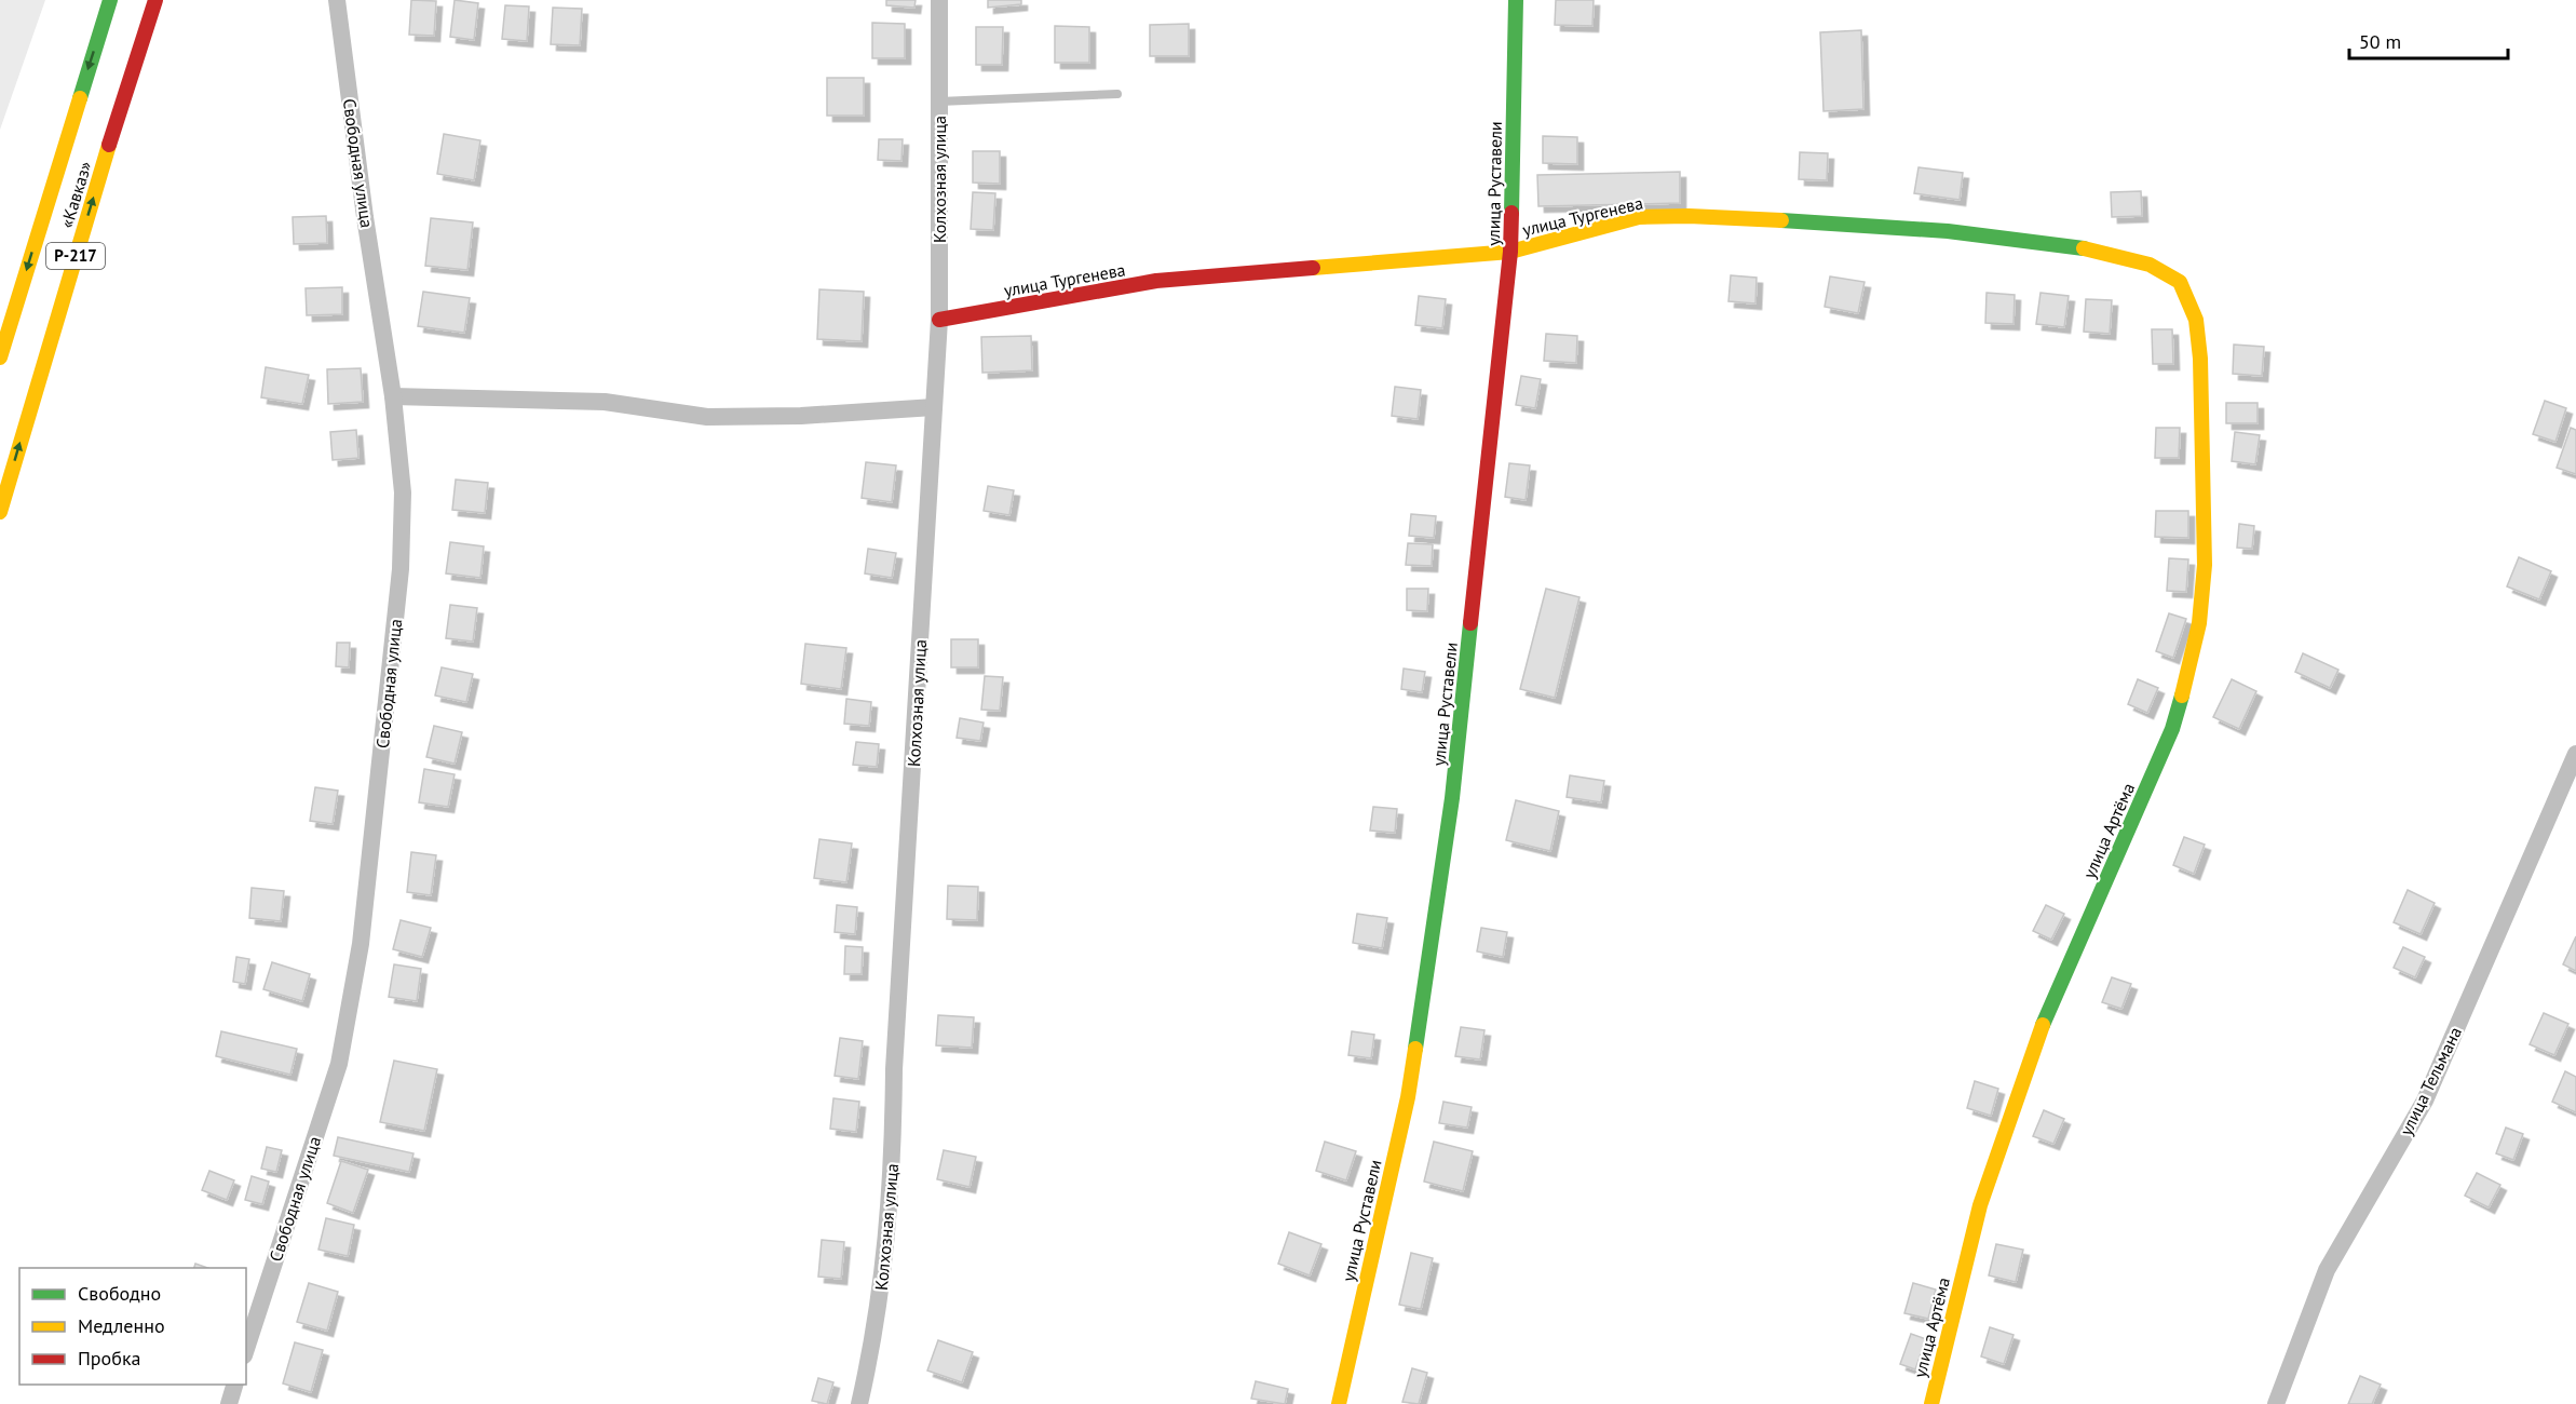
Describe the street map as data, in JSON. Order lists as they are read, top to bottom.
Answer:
{
  "streets": {
    "main road": [
      "улица Руставели",
      "«Кавказ»",
      "улица Тургенева",
      "Р-217",
      "улица Артёма"
    ],
    "street": ["Свободная улица", "Колхозная улица", "улица Тельмана"]
  },
  "crossings": [
    ["Колхозная улица", "улица Тургенева"],
    ["улица Руставели", "улица Тургенева"],
    ["улица Тургенева", "улица Артёма"]
  ],
  "legend": ["Свободно", "Медленно", "Пробка"],
  "scale_bar": "50 m"
}
